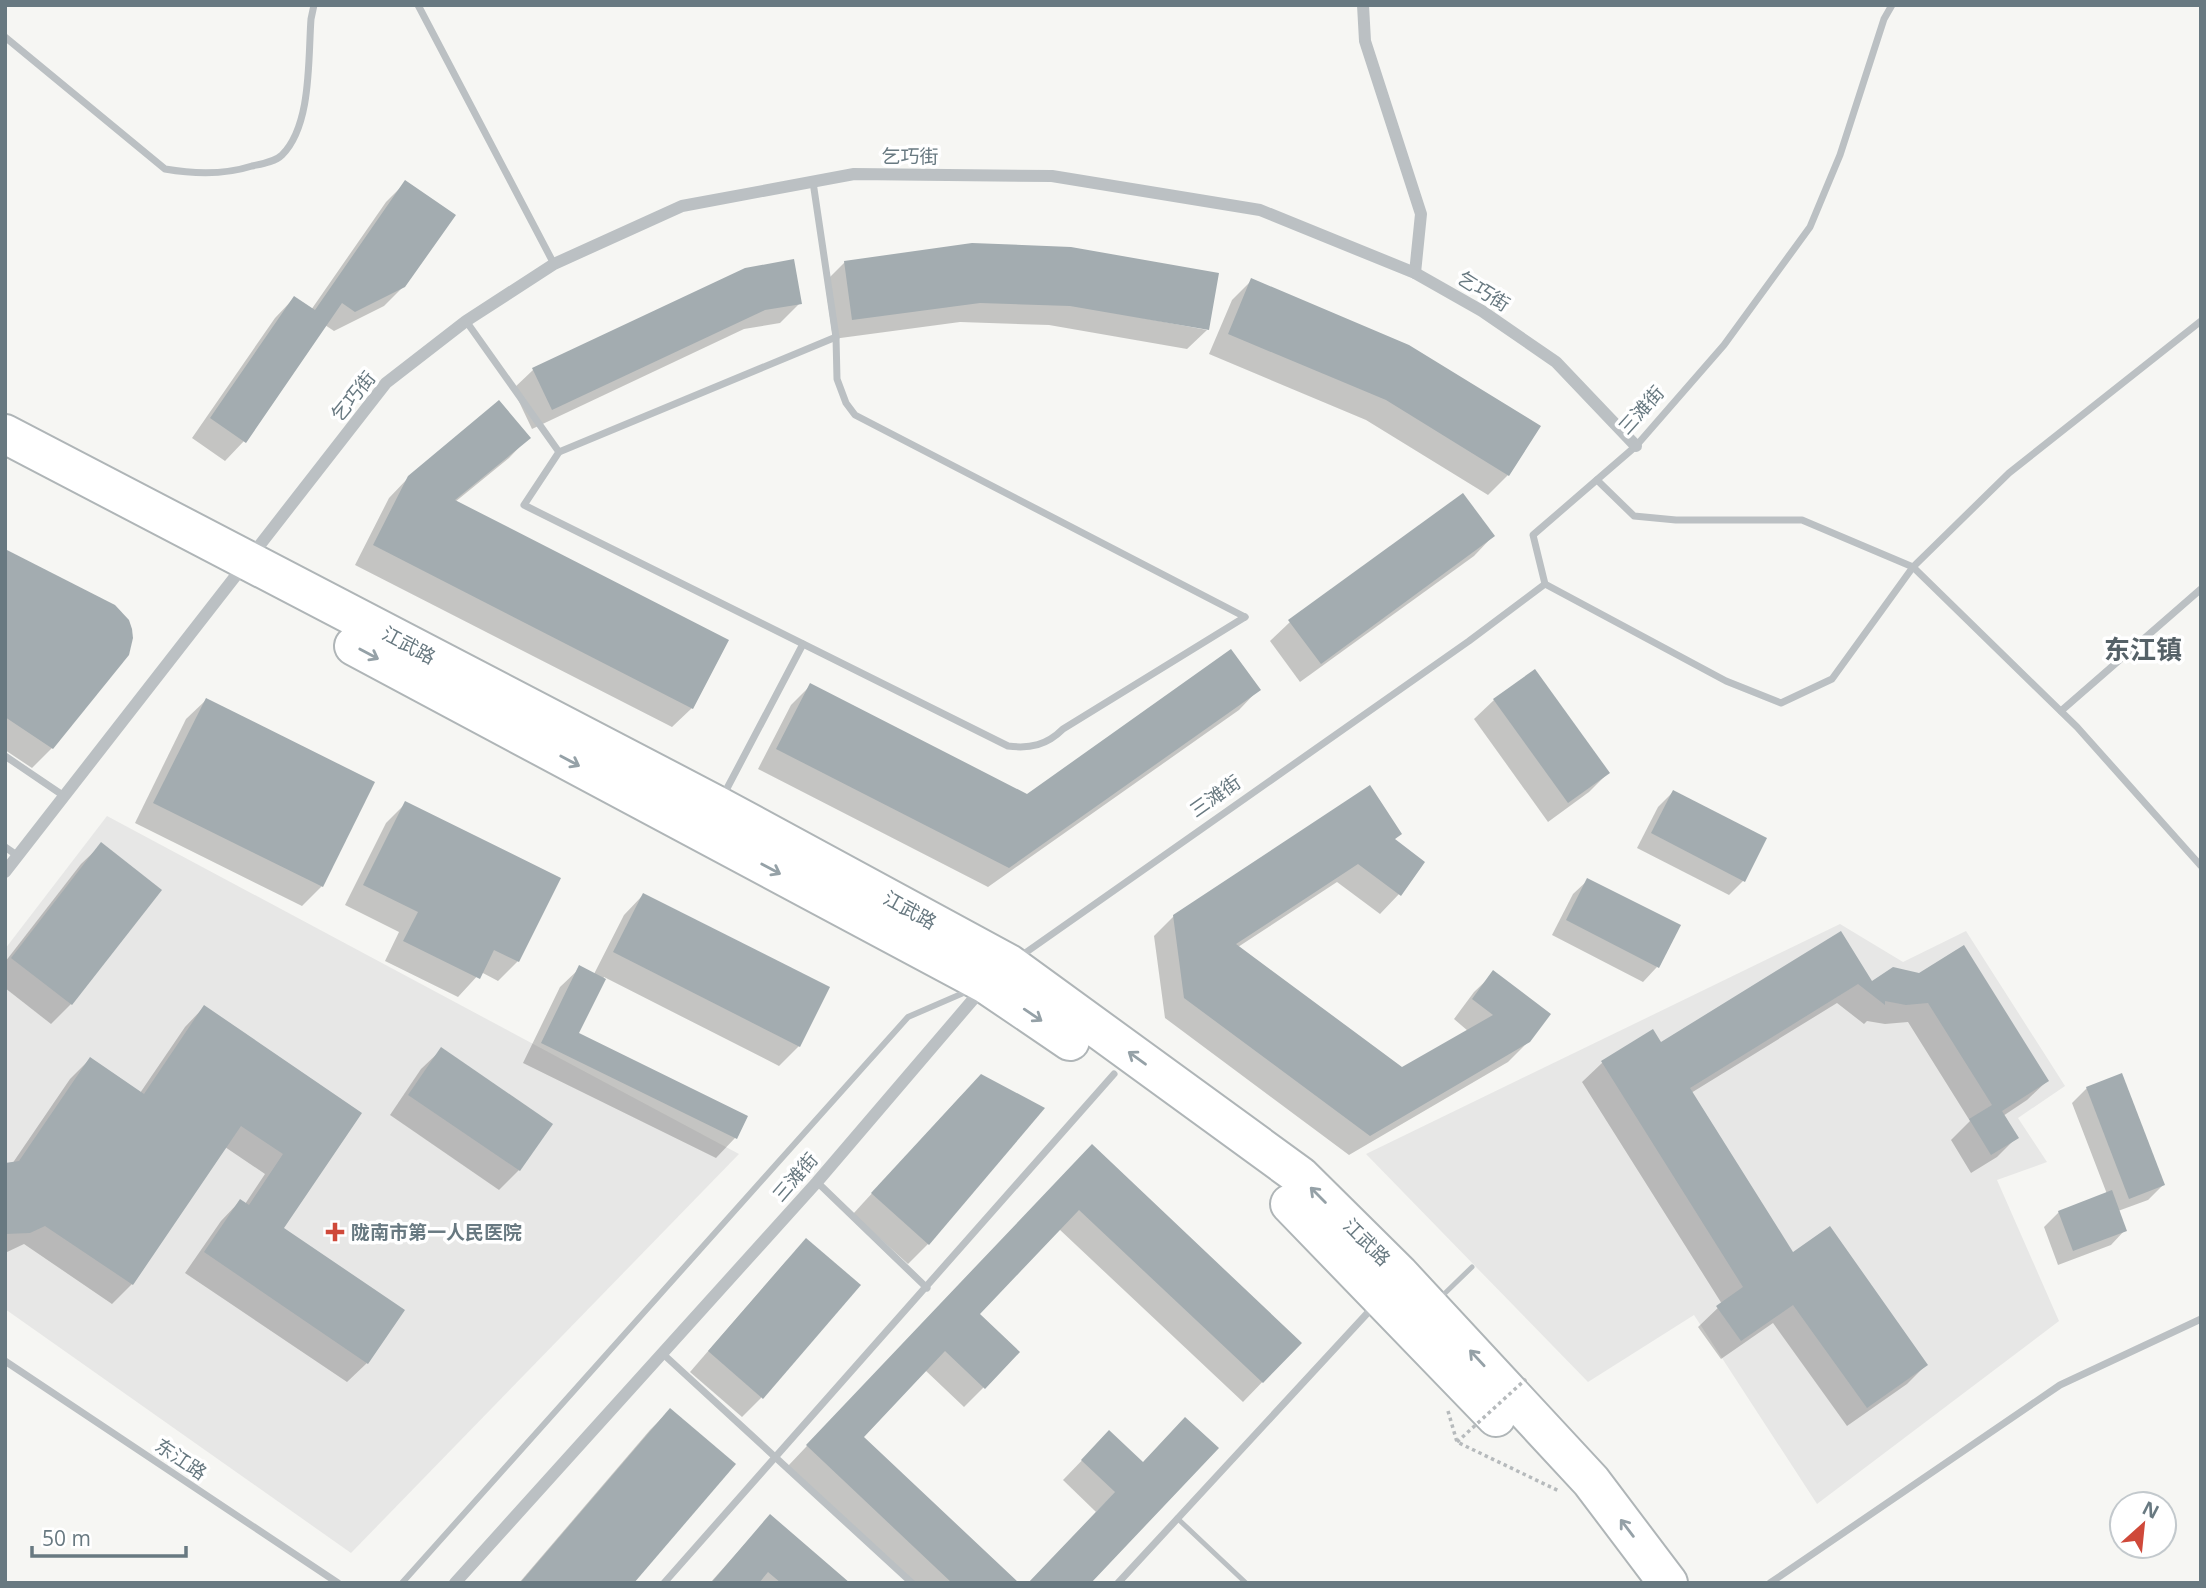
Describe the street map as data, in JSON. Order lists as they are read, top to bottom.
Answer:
{
  "streets": {
    "main road": ["江武路"],
    "street": ["乞巧街", "三滩街", "东江路"]
  },
  "crossings": [
    ["乞巧街", "三滩街"],
    ["乞巧街", "江武路"],
    ["三滩街", "江武路"]
  ],
  "districts": ["东江镇"],
  "places": {
    "health": ["陇南市第一人民医院"]
  },
  "scale_bar": "50 m",
  "north": "top right"
}
